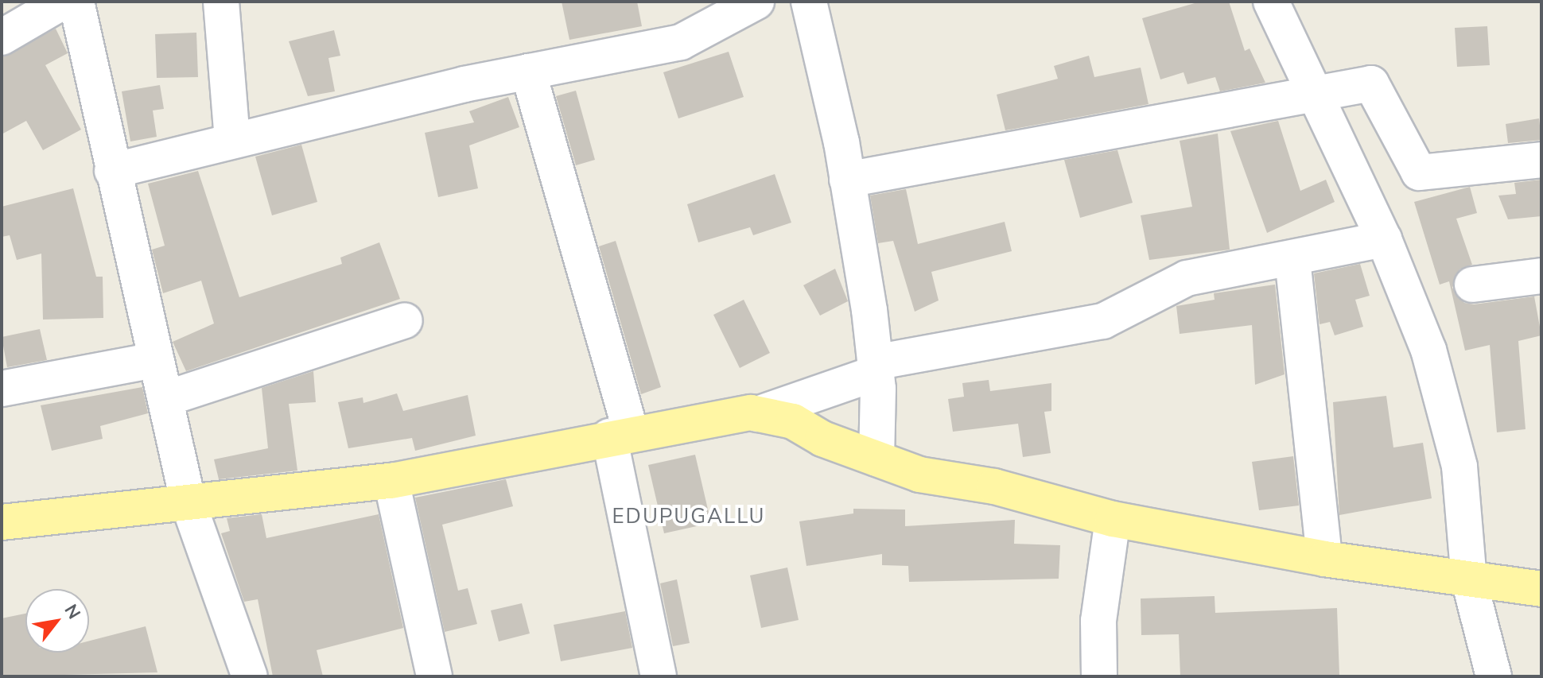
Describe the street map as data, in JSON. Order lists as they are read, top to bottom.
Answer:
{
  "districts": ["EDUPUGALLU"],
  "north": "top right"
}
